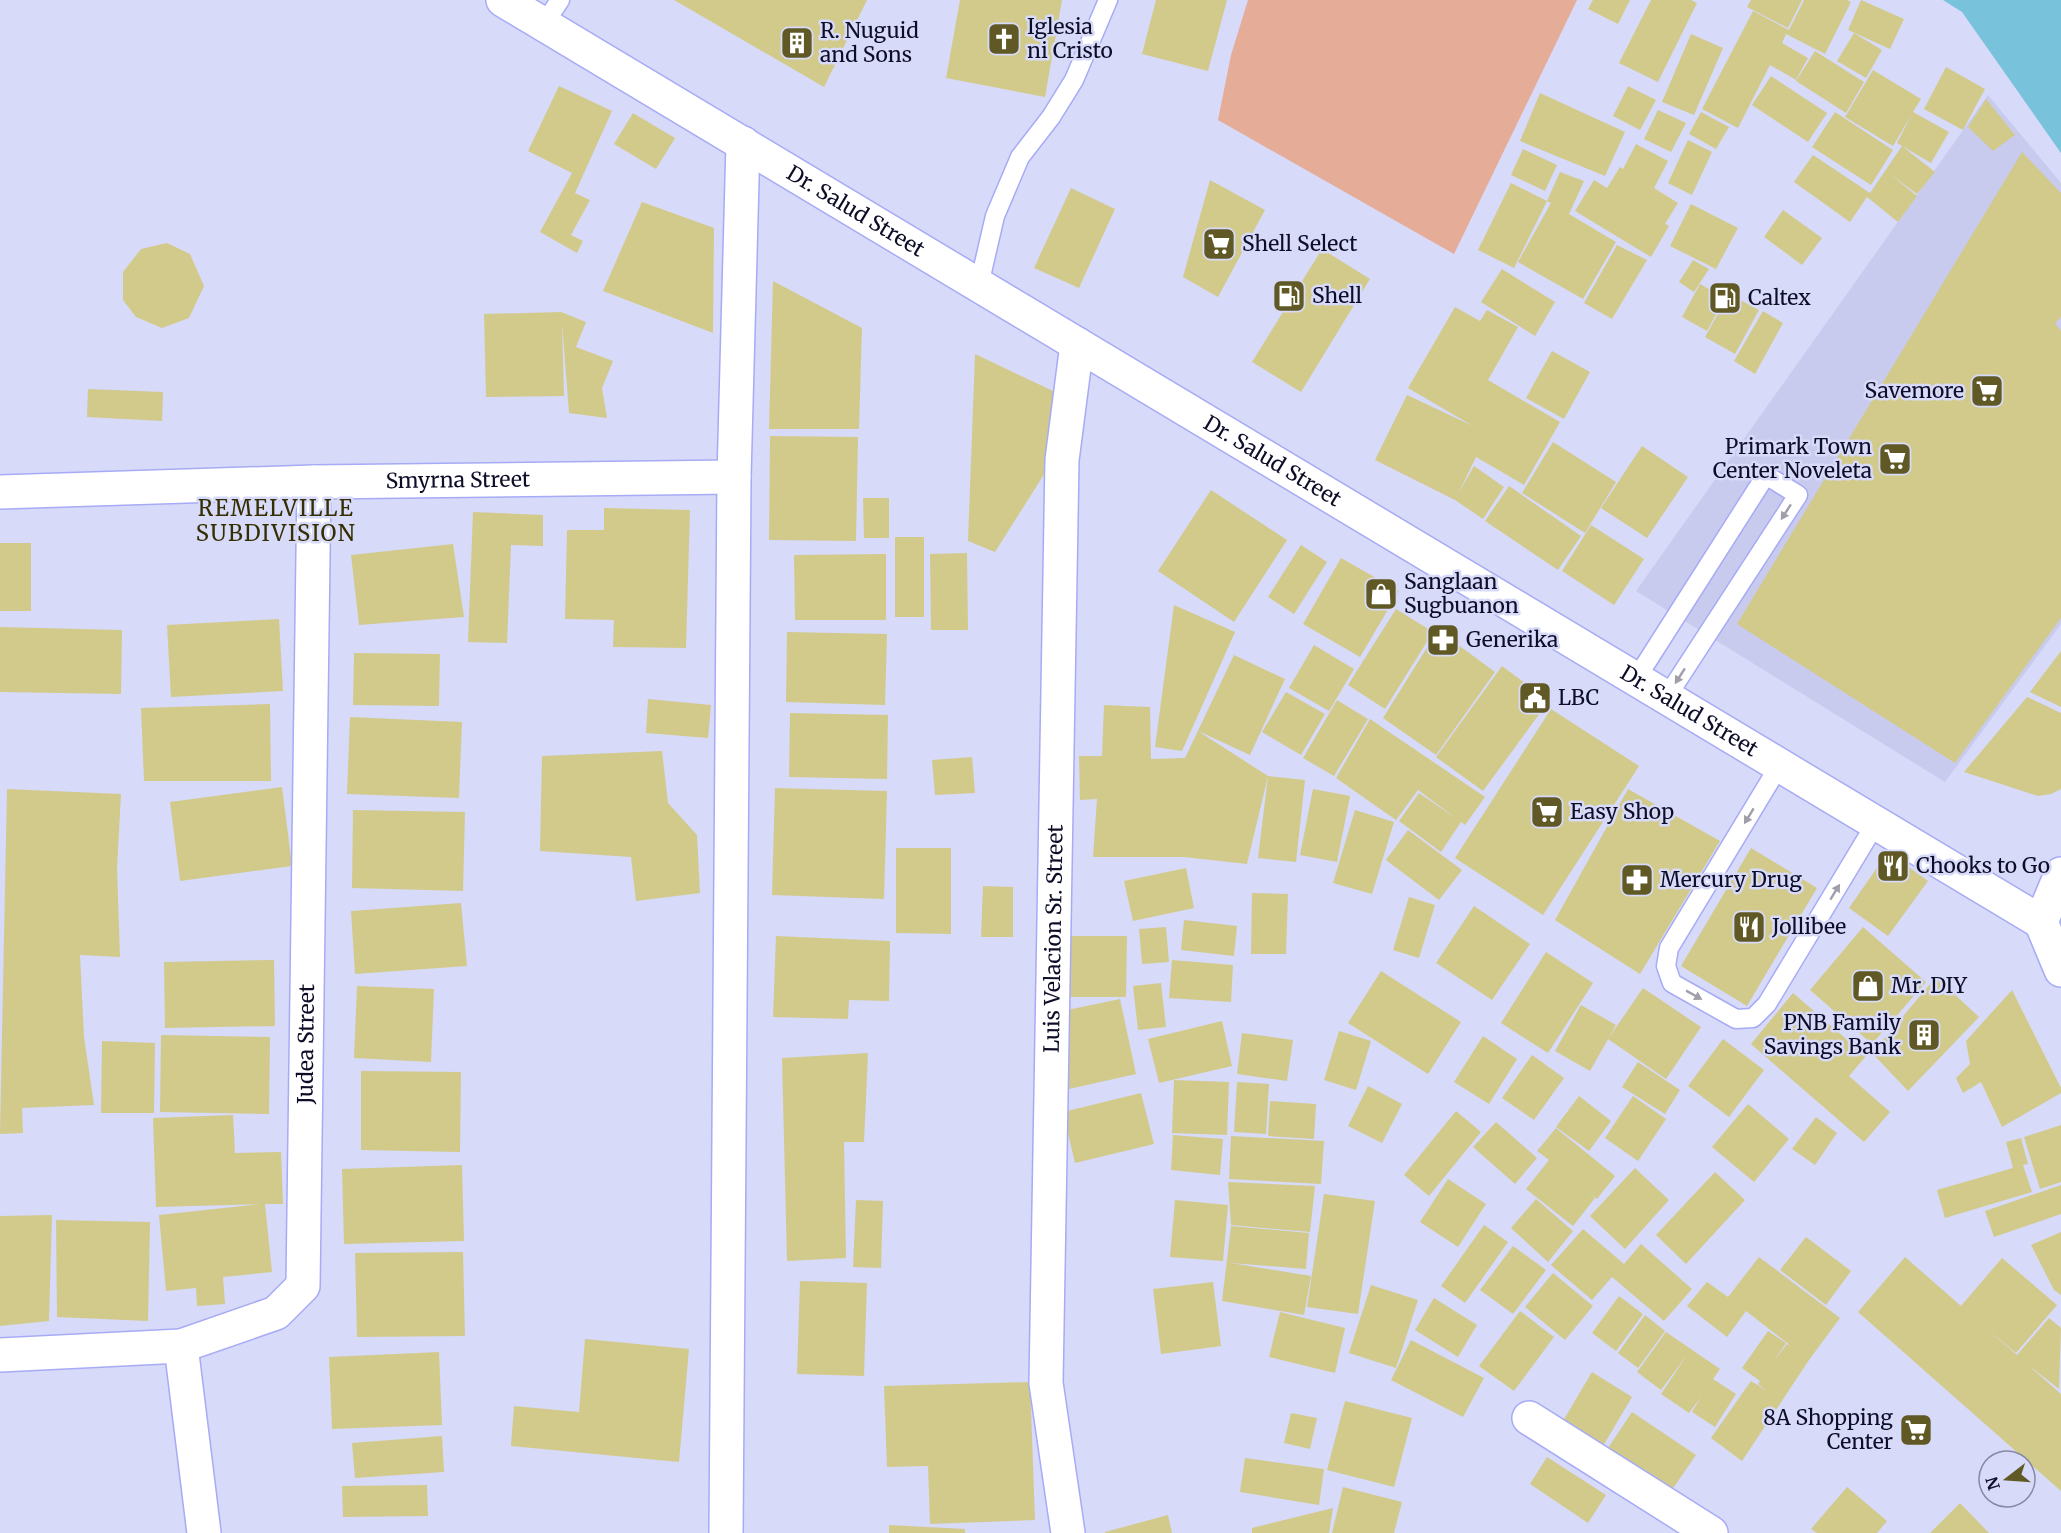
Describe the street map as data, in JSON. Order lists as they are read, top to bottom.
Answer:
{
  "streets": {
    "street": [
      "Dr. Salud Street",
      "Smyrna Street",
      "Luis Velacion Sr. Street",
      "Judea Street"
    ]
  },
  "crossings": [
    ["Dr. Salud Street", "Luis Velacion Sr. Street"],
    ["Smyrna Street", "Judea Street"]
  ],
  "districts": ["REMELVILLE SUBDIVISION"],
  "places": {
    "church": ["Iglesia ni Cristo"],
    "building": ["R. Nuguid and Sons", "PNB Family Savings Bank"],
    "supermarket": [
      "Shell Select",
      "Savemore",
      "Primark Town Center Noveleta",
      "Easy Shop",
      "8A Shopping Center"
    ],
    "fuel station": ["Shell", "Caltex"],
    "shop": ["Sanglaan Sugbuanon", "Mr. DIY"],
    "pharmacy": ["Generika", "Mercury Drug"],
    "public building": ["LBC"],
    "restaurant": ["Chooks to Go", "Jollibee"]
  },
  "north": "left"
}
